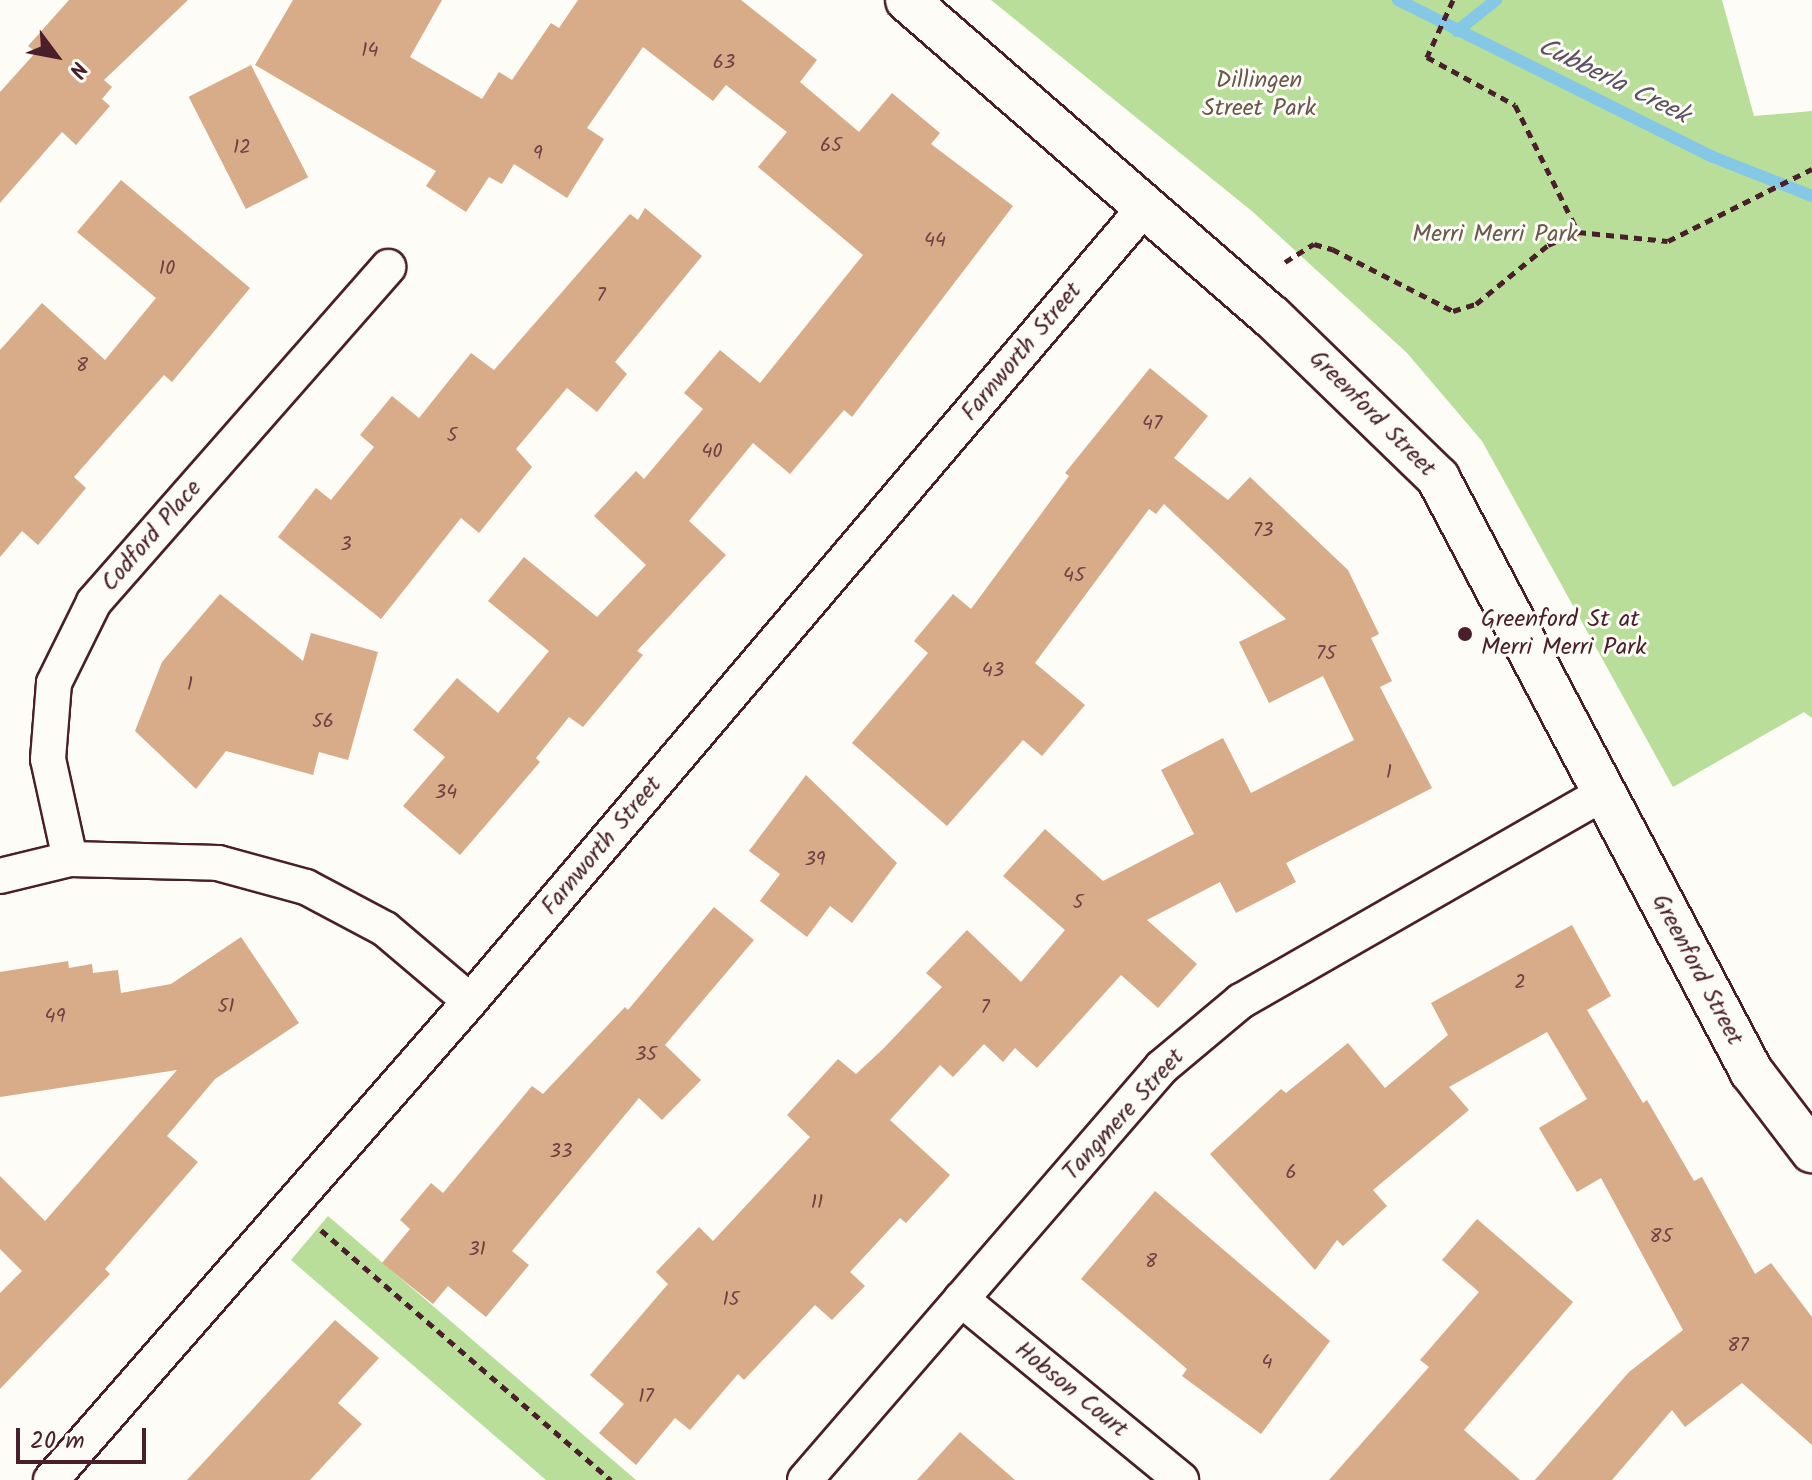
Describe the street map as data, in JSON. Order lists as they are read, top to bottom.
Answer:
{
  "streets": {
    "street": [
      "Farnworth Street",
      "Greenford Street",
      "Codford Place",
      "Tangmere Street",
      "Hobson Court"
    ]
  },
  "crossings": [
    ["Farnworth Street", "Greenford Street"],
    ["Greenford Street", "Tangmere Street"],
    ["Tangmere Street", "Hobson Court"]
  ],
  "water": ["Cubberla Creek"],
  "parks": ["Dillingen Street Park", "Merri Merri Park"],
  "places": ["Greenford St at Merri Merri Park"],
  "house_numbers": [
    "14",
    "63",
    "65",
    "12",
    "9",
    "44",
    "10",
    "7",
    "8",
    "47",
    "5",
    "40",
    "73",
    "3",
    "45",
    "75",
    "43",
    "1",
    "56",
    "1",
    "34",
    "39",
    "5",
    "2",
    "51",
    "7",
    "49",
    "35",
    "33",
    "6",
    "11",
    "85",
    "31",
    "8",
    "15",
    "87",
    "4",
    "17"
  ],
  "scale_bar": "20 m",
  "north": "bottom right"
}
